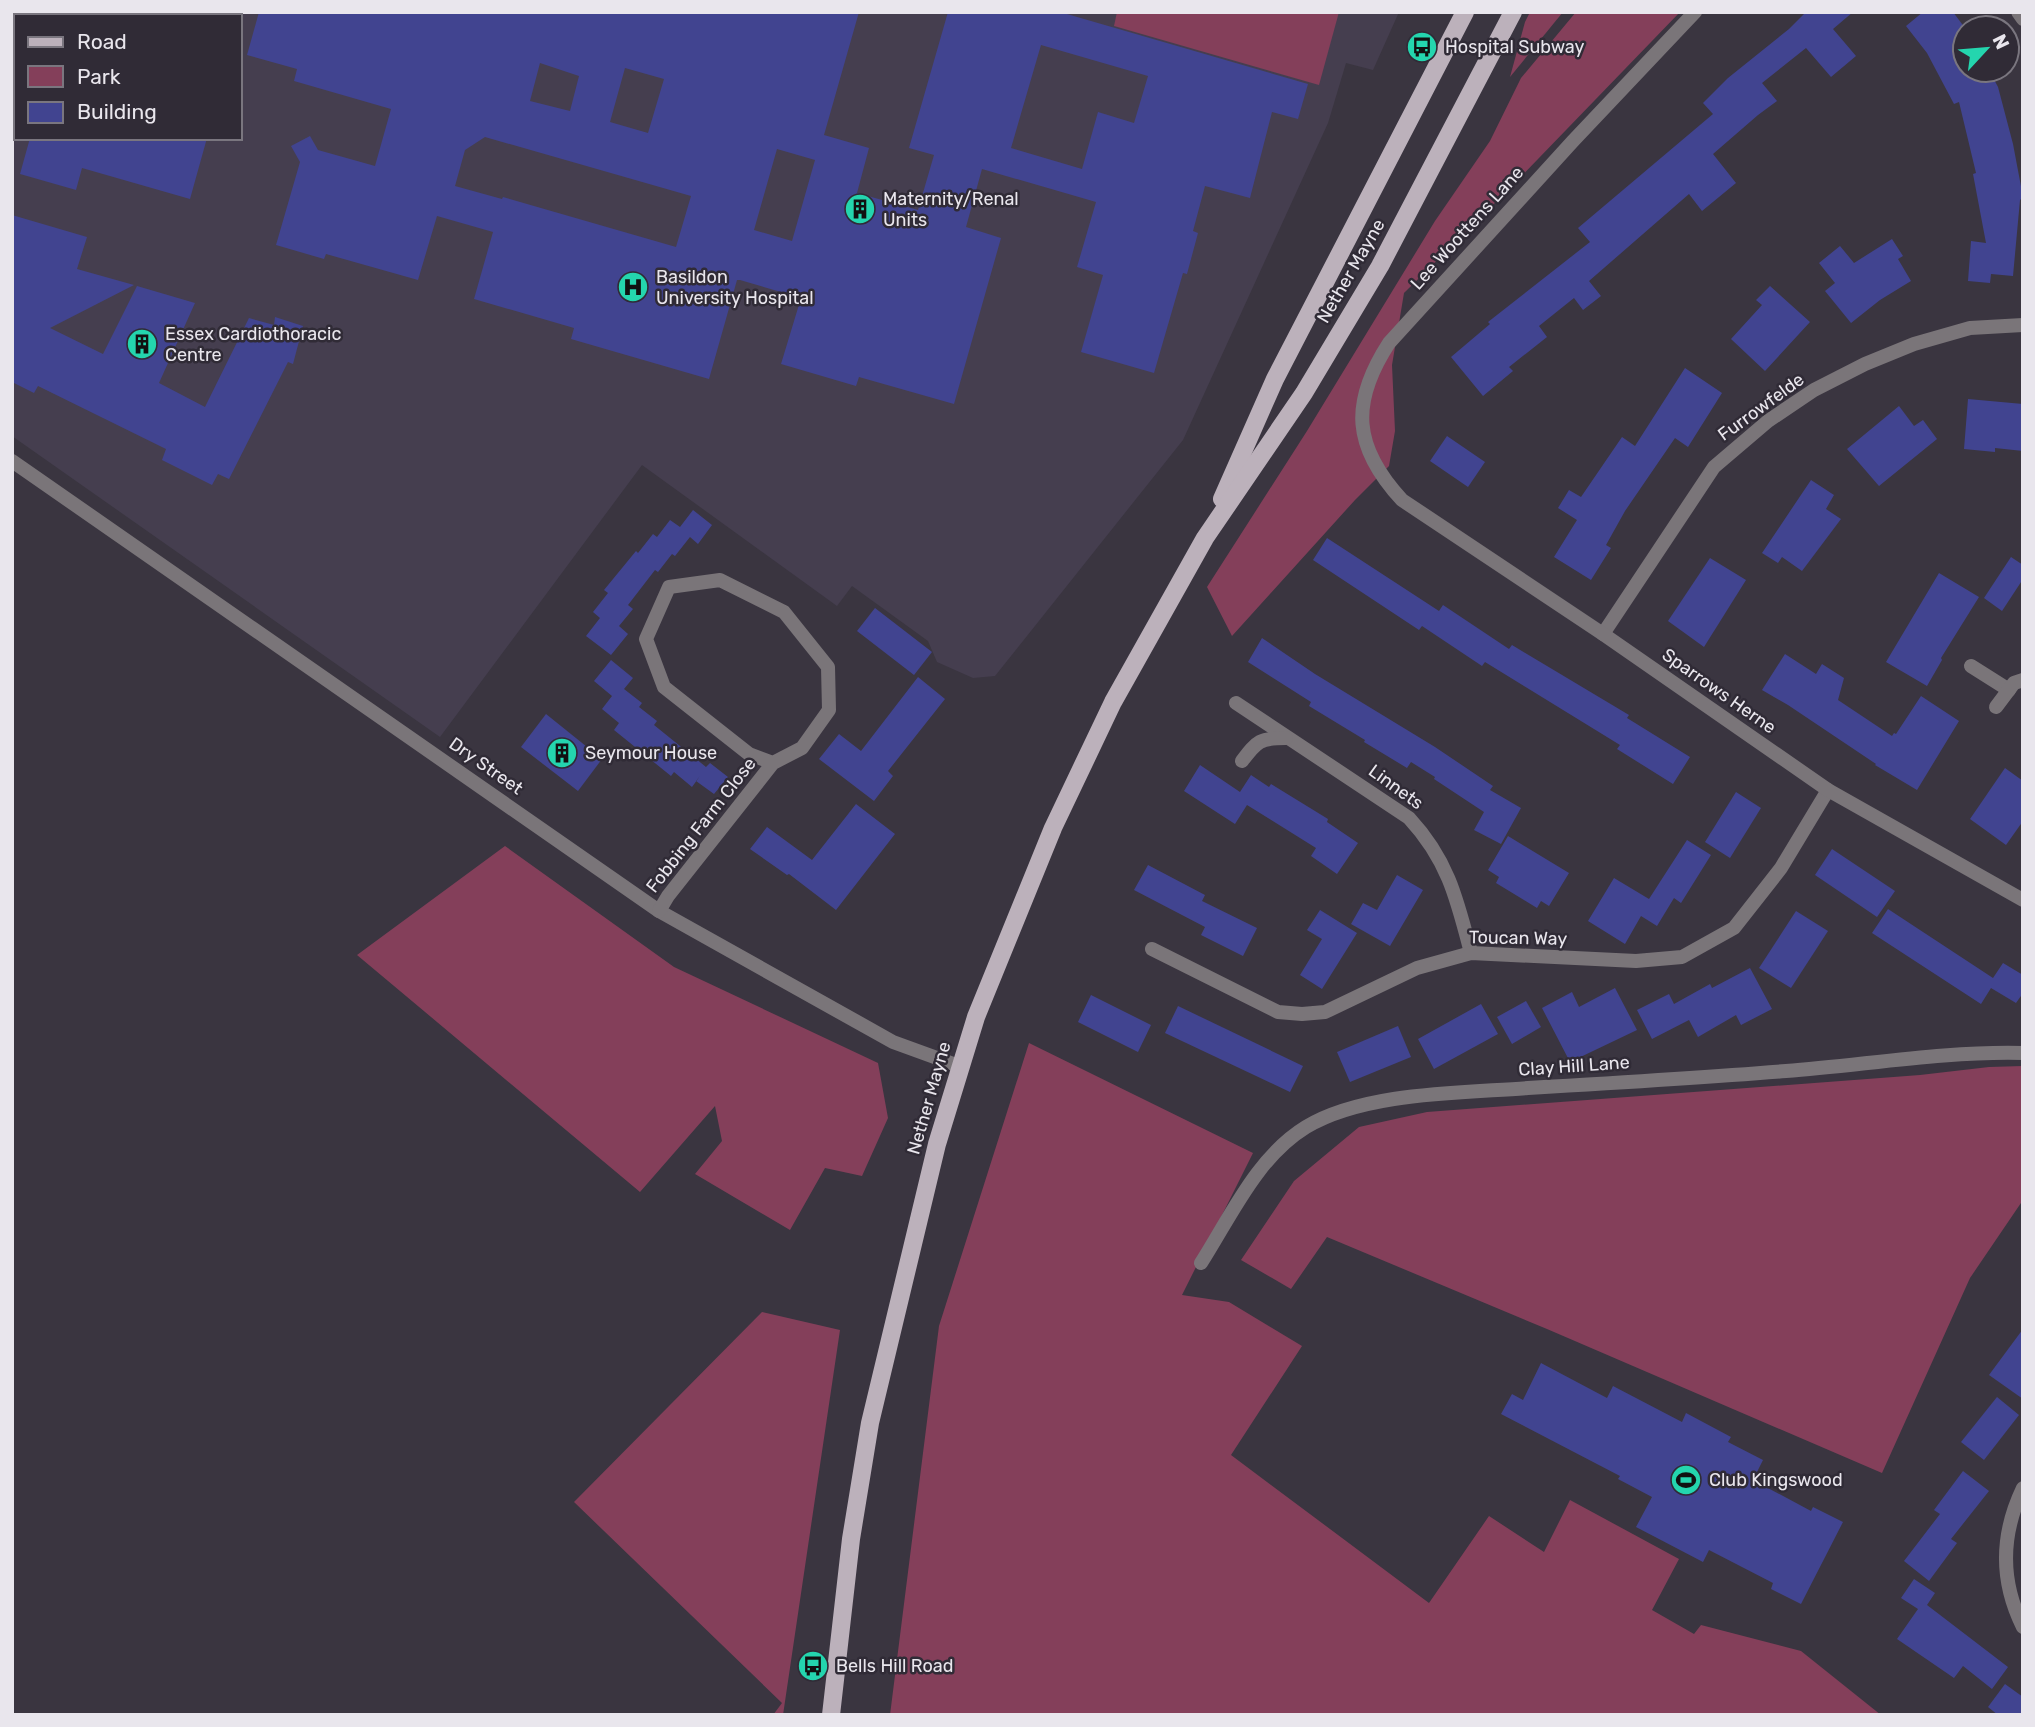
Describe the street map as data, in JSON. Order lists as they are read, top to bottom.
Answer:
{
  "streets": {
    "main road": ["Nether Mayne"],
    "street": [
      "Lee Woottens Lane",
      "Furrowfelde",
      "Sparrows Herne",
      "Dry Street",
      "Linnets",
      "Fobbing Farm Close",
      "Toucan Way",
      "Clay Hill Lane"
    ]
  },
  "crossings": [
    ["Lee Woottens Lane", "Sparrows Herne"],
    ["Nether Mayne", "Dry Street"],
    ["Furrowfelde", "Sparrows Herne"],
    ["Sparrows Herne", "Toucan Way"],
    ["Dry Street", "Fobbing Farm Close"],
    ["Linnets", "Toucan Way"]
  ],
  "places": {
    "bus stop": ["Hospital Subway", "Bells Hill Road"],
    "building": ["Maternity/Renal Units", "Essex Cardiothoracic Centre", "Seymour House"],
    "hospital": ["Basildon University Hospital"],
    "sports": ["Club Kingswood"]
  },
  "legend": ["Road", "Park", "Building"],
  "north": "top right"
}
